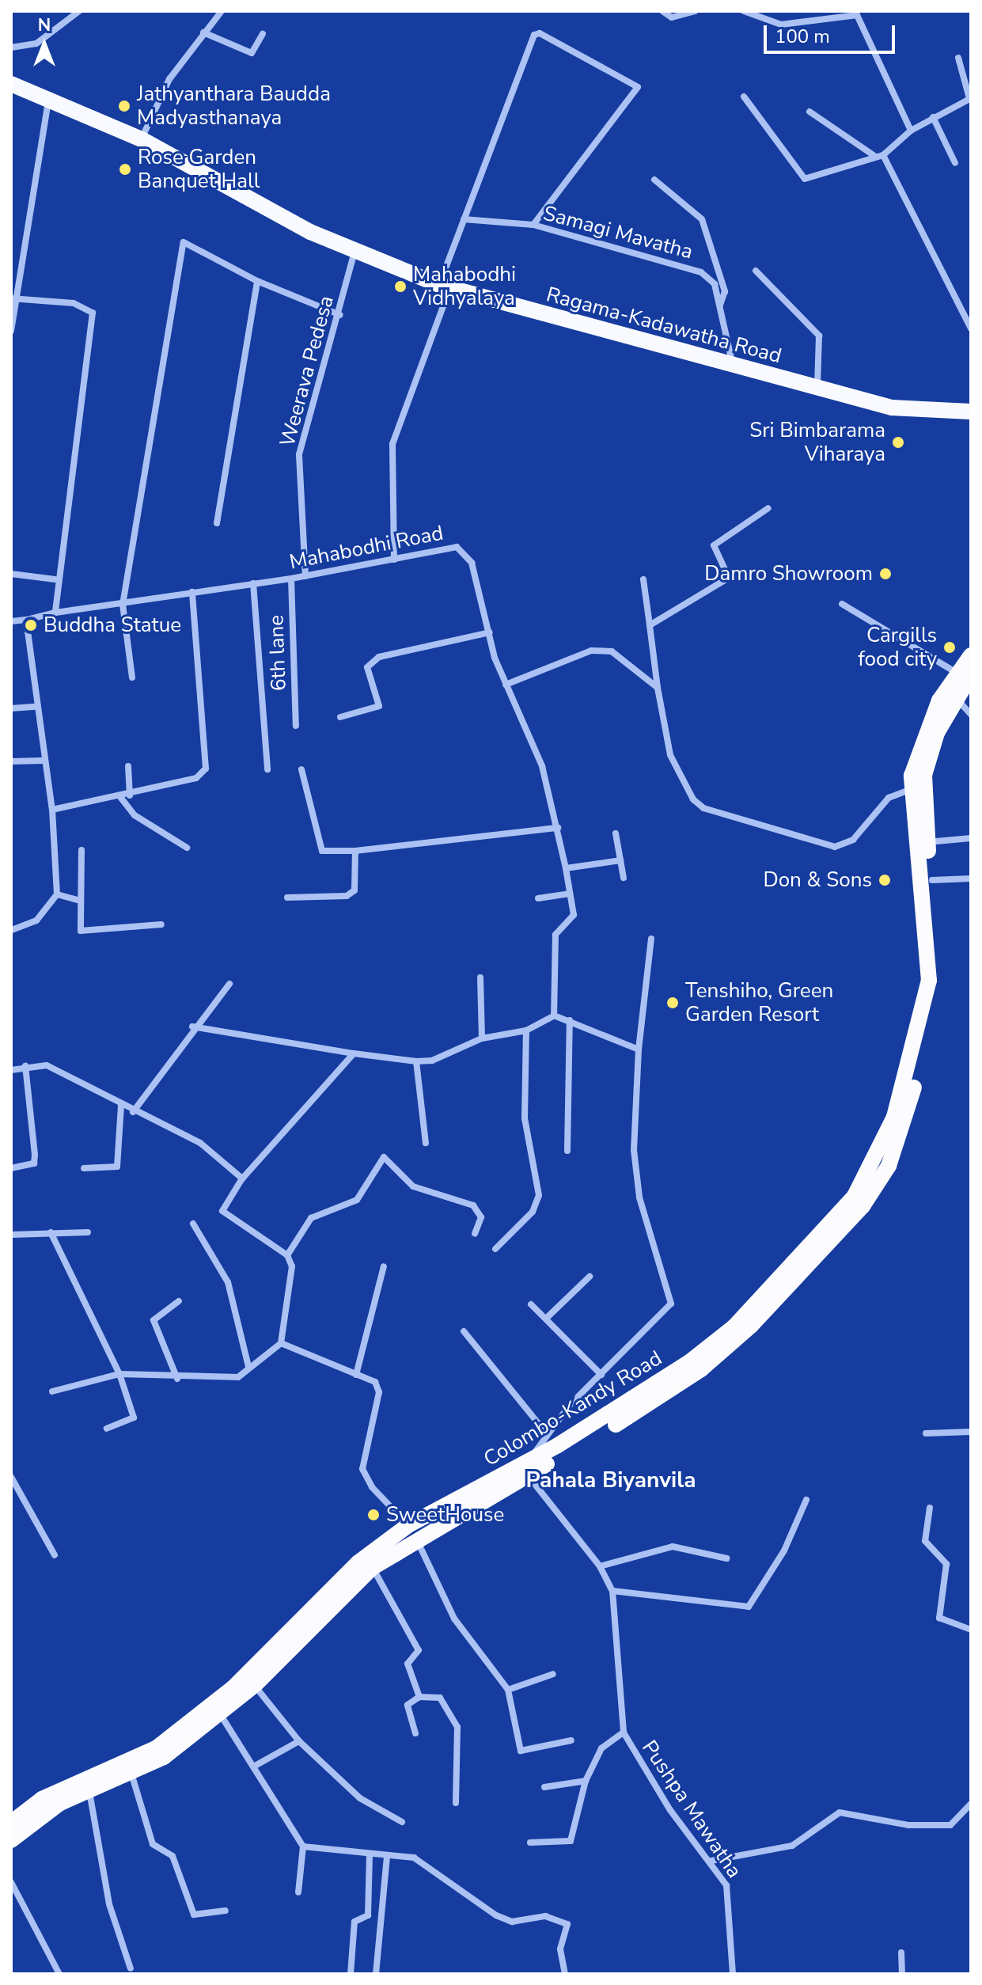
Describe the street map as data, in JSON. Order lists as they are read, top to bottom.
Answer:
{
  "streets": {
    "highway": ["Colombo-Kandy Road"],
    "main road": ["Ragama-Kadawatha Road"],
    "street": [
      "Samagi Mavatha",
      "Weerava Pedesa",
      "Mahabodhi Road",
      "6th lane",
      "Pushpa Mawatha"
    ]
  },
  "crossings": [
    ["Samagi Mavatha", "Ragama-Kadawatha Road"],
    ["Ragama-Kadawatha Road", "Weerava Pedesa"],
    ["Weerava Pedesa", "Mahabodhi Road"],
    ["Mahabodhi Road", "6th lane"],
    ["Colombo-Kandy Road", "Pushpa Mawatha"]
  ],
  "districts": ["Pahala Biyanvila"],
  "places": [
    "Jathyanthara Baudda Madyasthanaya",
    "Rose Garden Banquet Hall",
    "Mahabodhi Vidhyalaya",
    "Sri Bimbarama Viharaya",
    "Damro Showroom",
    "Buddha Statue",
    "Cargills food city",
    "Don & Sons",
    "Tenshiho, Green Garden Resort",
    "SweetHouse"
  ],
  "scale_bar": "100 m",
  "north": "top"
}
